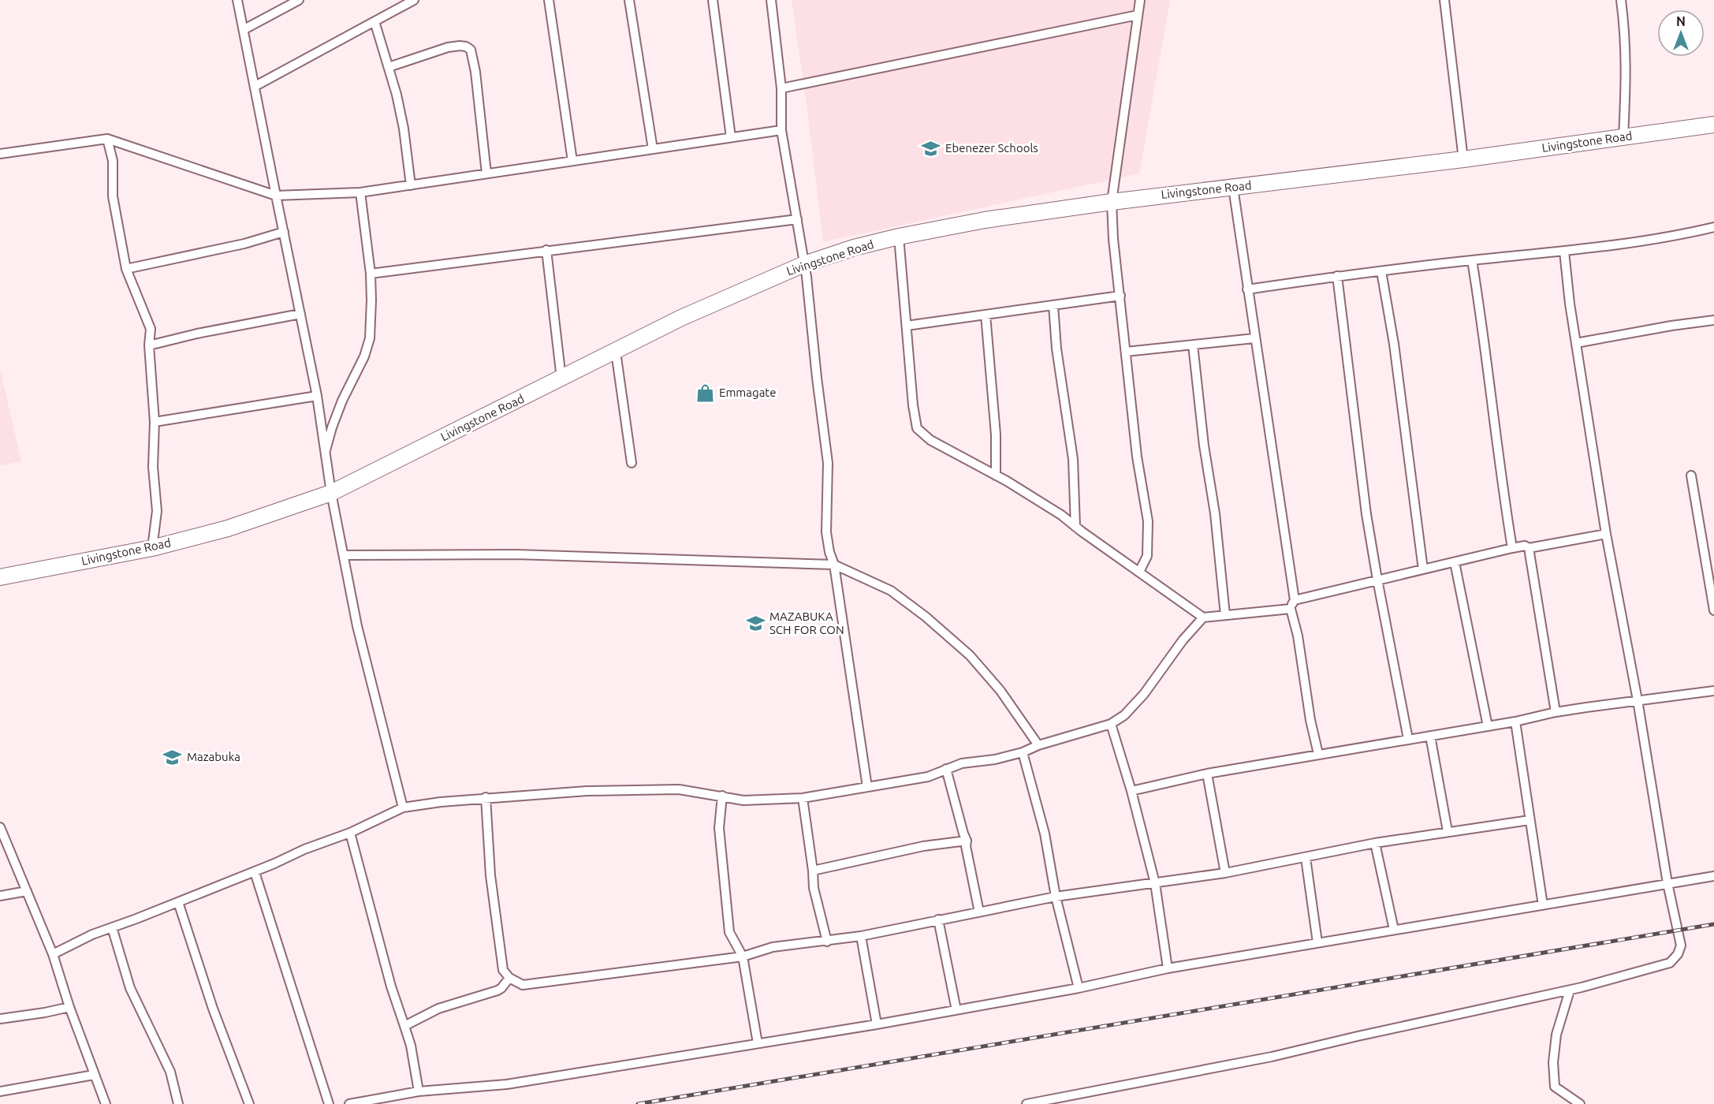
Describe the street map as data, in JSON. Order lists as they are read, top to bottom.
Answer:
{
  "streets": {
    "highway": ["Livingstone Road"]
  },
  "places": {
    "school or university": ["Ebenezer Schools", "MAZABUKA SCH FOR CON", "Mazabuka"],
    "shop": ["Emmagate"]
  },
  "north": "top"
}
